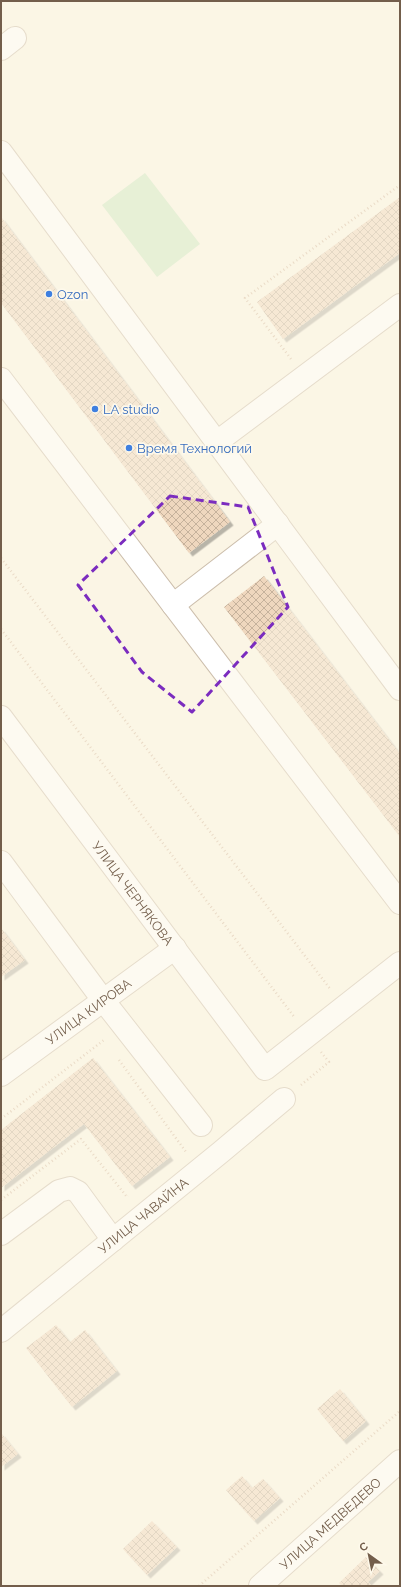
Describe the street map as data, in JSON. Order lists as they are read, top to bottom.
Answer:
{
  "streets": {
    "street": [
      "УЛИЦА ЧЕРНЯКОВА",
      "УЛИЦА КИРОВА",
      "УЛИЦА ЧАВАЙНА",
      "УЛИЦА МЕДВЕДЕВО"
    ]
  },
  "crossings": [
    ["УЛИЦА ЧЕРНЯКОВА", "УЛИЦА КИРОВА"]
  ],
  "places": ["Ozon", "LА studio", "Время Технологий"],
  "north": "top left"
}
